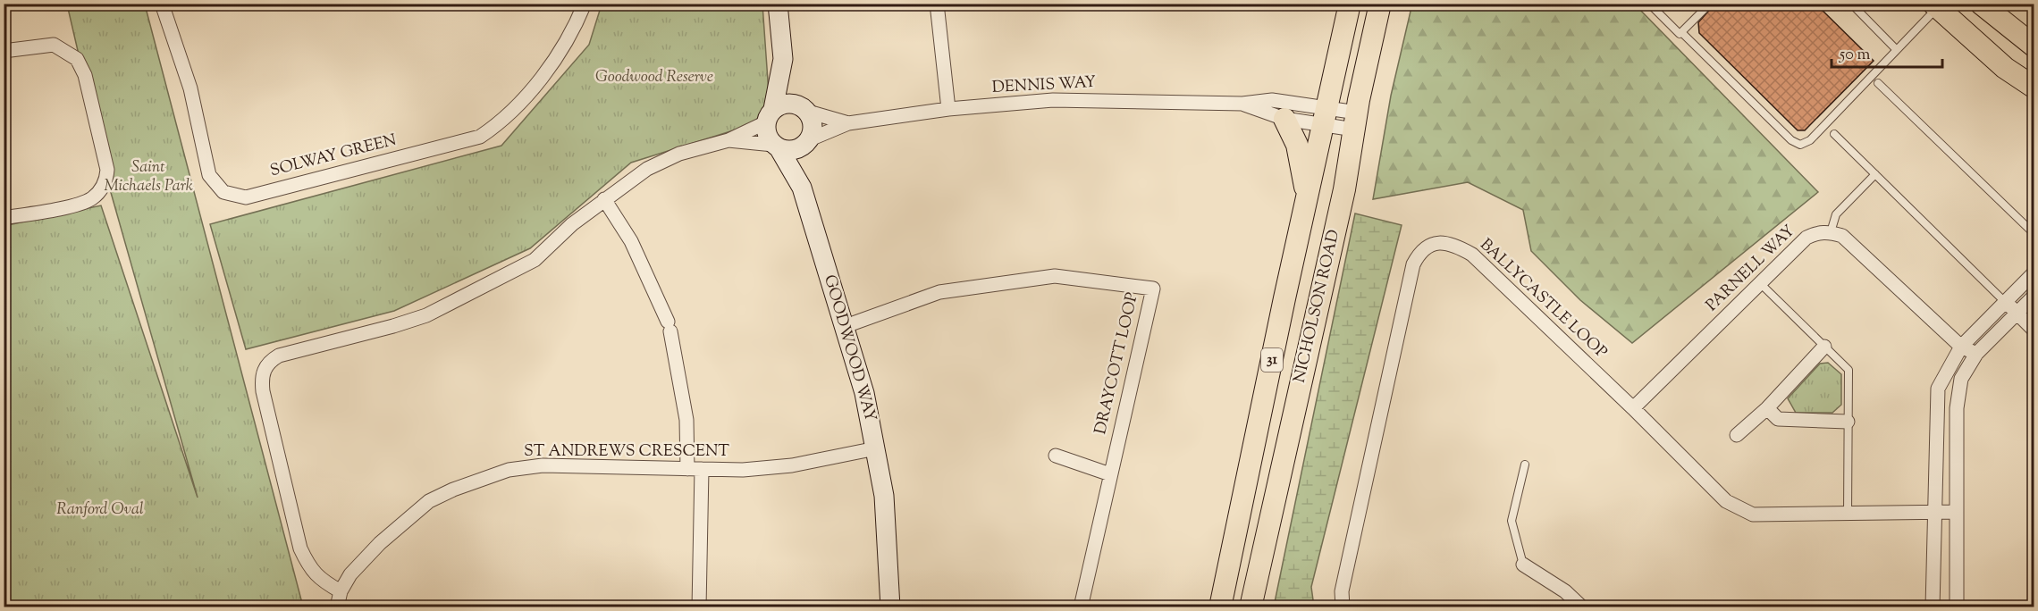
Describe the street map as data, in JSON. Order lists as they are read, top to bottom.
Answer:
{
  "streets": {
    "main road": ["NICHOLSON ROAD", "31"],
    "street": [
      "DENNIS WAY",
      "SOLWAY GREEN",
      "PARNELL WAY",
      "BALLYCASTLE LOOP",
      "GOODWOOD WAY",
      "DRAYCOTT LOOP",
      "ST ANDREWS CRESCENT"
    ]
  },
  "crossings": [
    ["DENNIS WAY", "NICHOLSON ROAD"],
    ["DENNIS WAY", "GOODWOOD WAY"],
    ["PARNELL WAY", "BALLYCASTLE LOOP"],
    ["GOODWOOD WAY", "DRAYCOTT LOOP"],
    ["GOODWOOD WAY", "ST ANDREWS CRESCENT"]
  ],
  "parks": ["Goodwood Reserve", "Saint Michaels Park", "Ranford Oval"],
  "scale_bar": "50 m"
}
